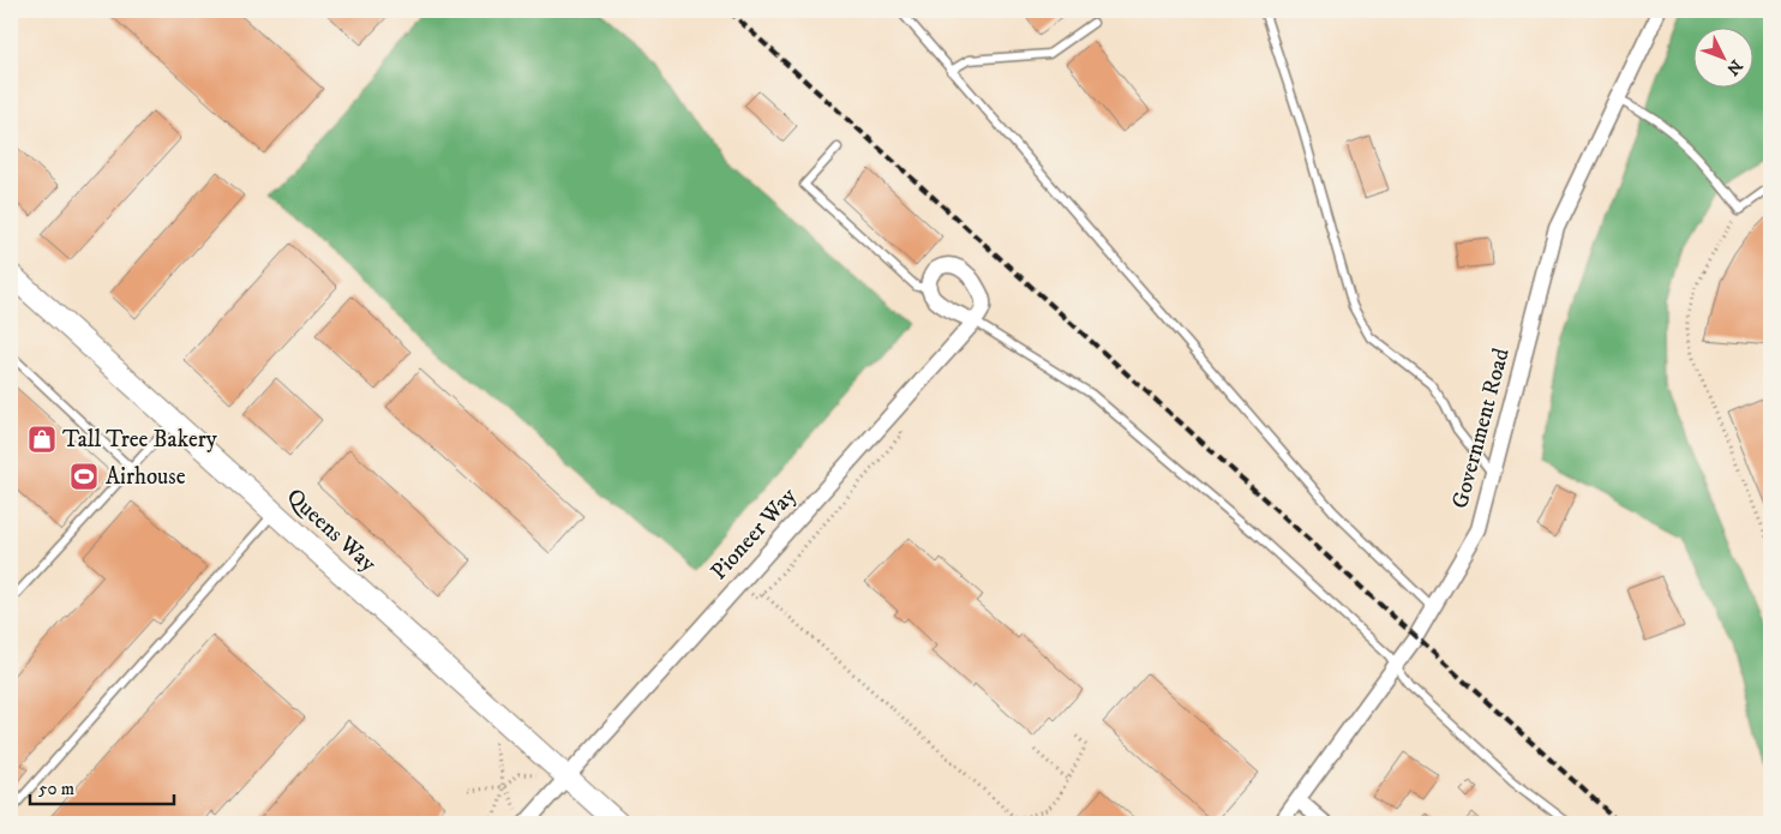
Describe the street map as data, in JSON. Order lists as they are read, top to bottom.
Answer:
{
  "streets": {
    "street": ["Government Road", "Queens Way", "Pioneer Way"]
  },
  "crossings": [
    ["Queens Way", "Pioneer Way"]
  ],
  "places": {
    "shop": ["Tall Tree Bakery"],
    "sports": ["Airhouse"]
  },
  "scale_bar": "50 m",
  "north": "bottom right"
}
